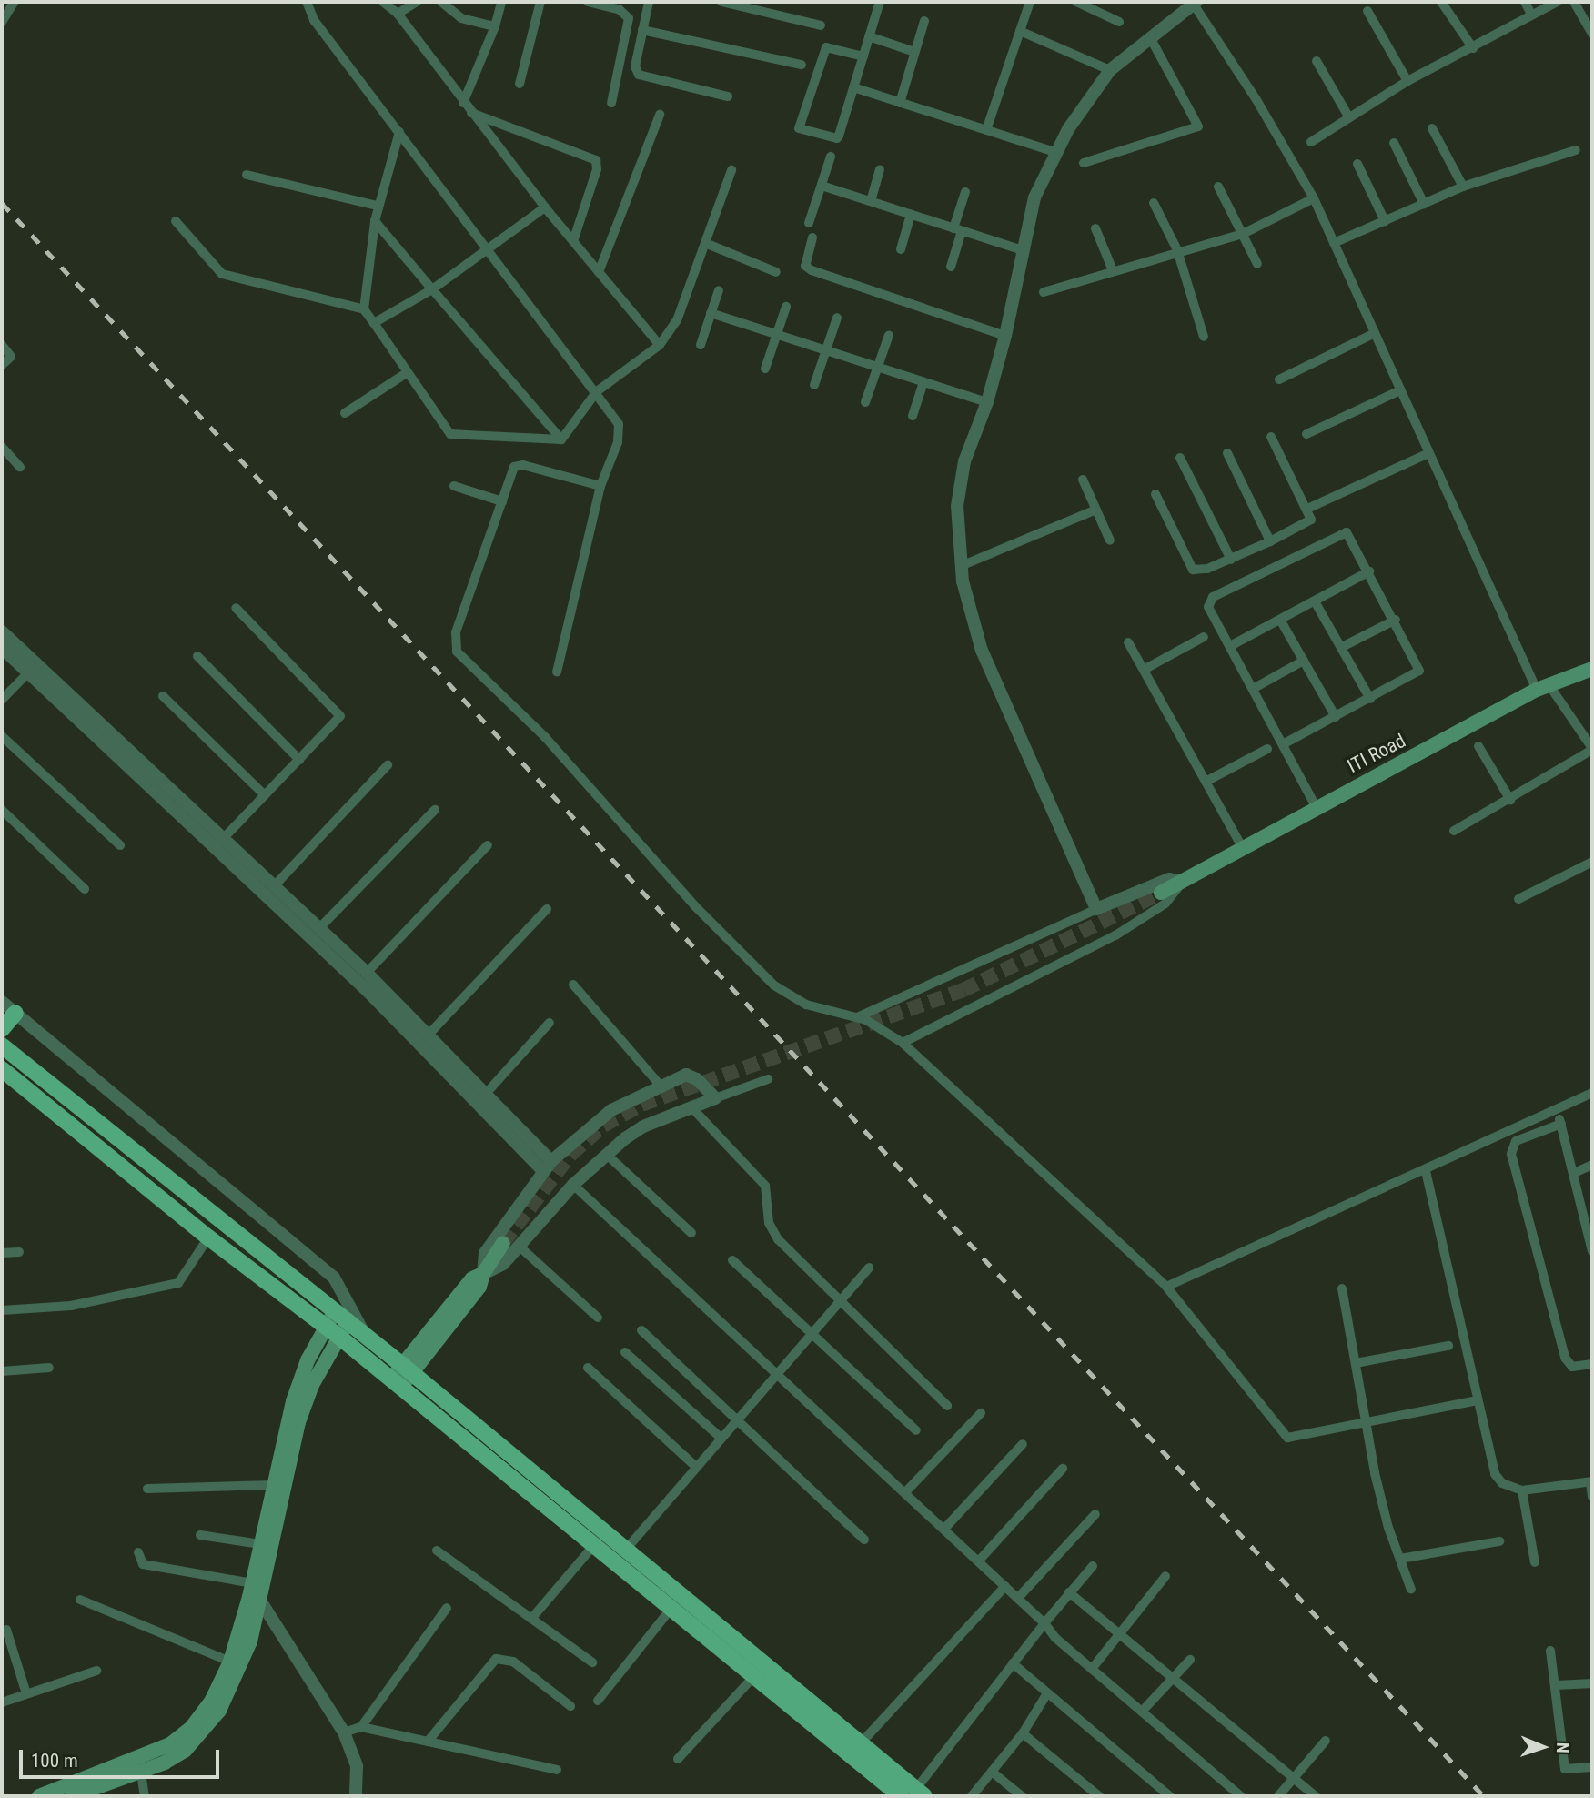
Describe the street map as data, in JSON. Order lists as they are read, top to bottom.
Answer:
{
  "streets": {
    "main road": ["ITI Road"]
  },
  "scale_bar": "100 m",
  "north": "right"
}
